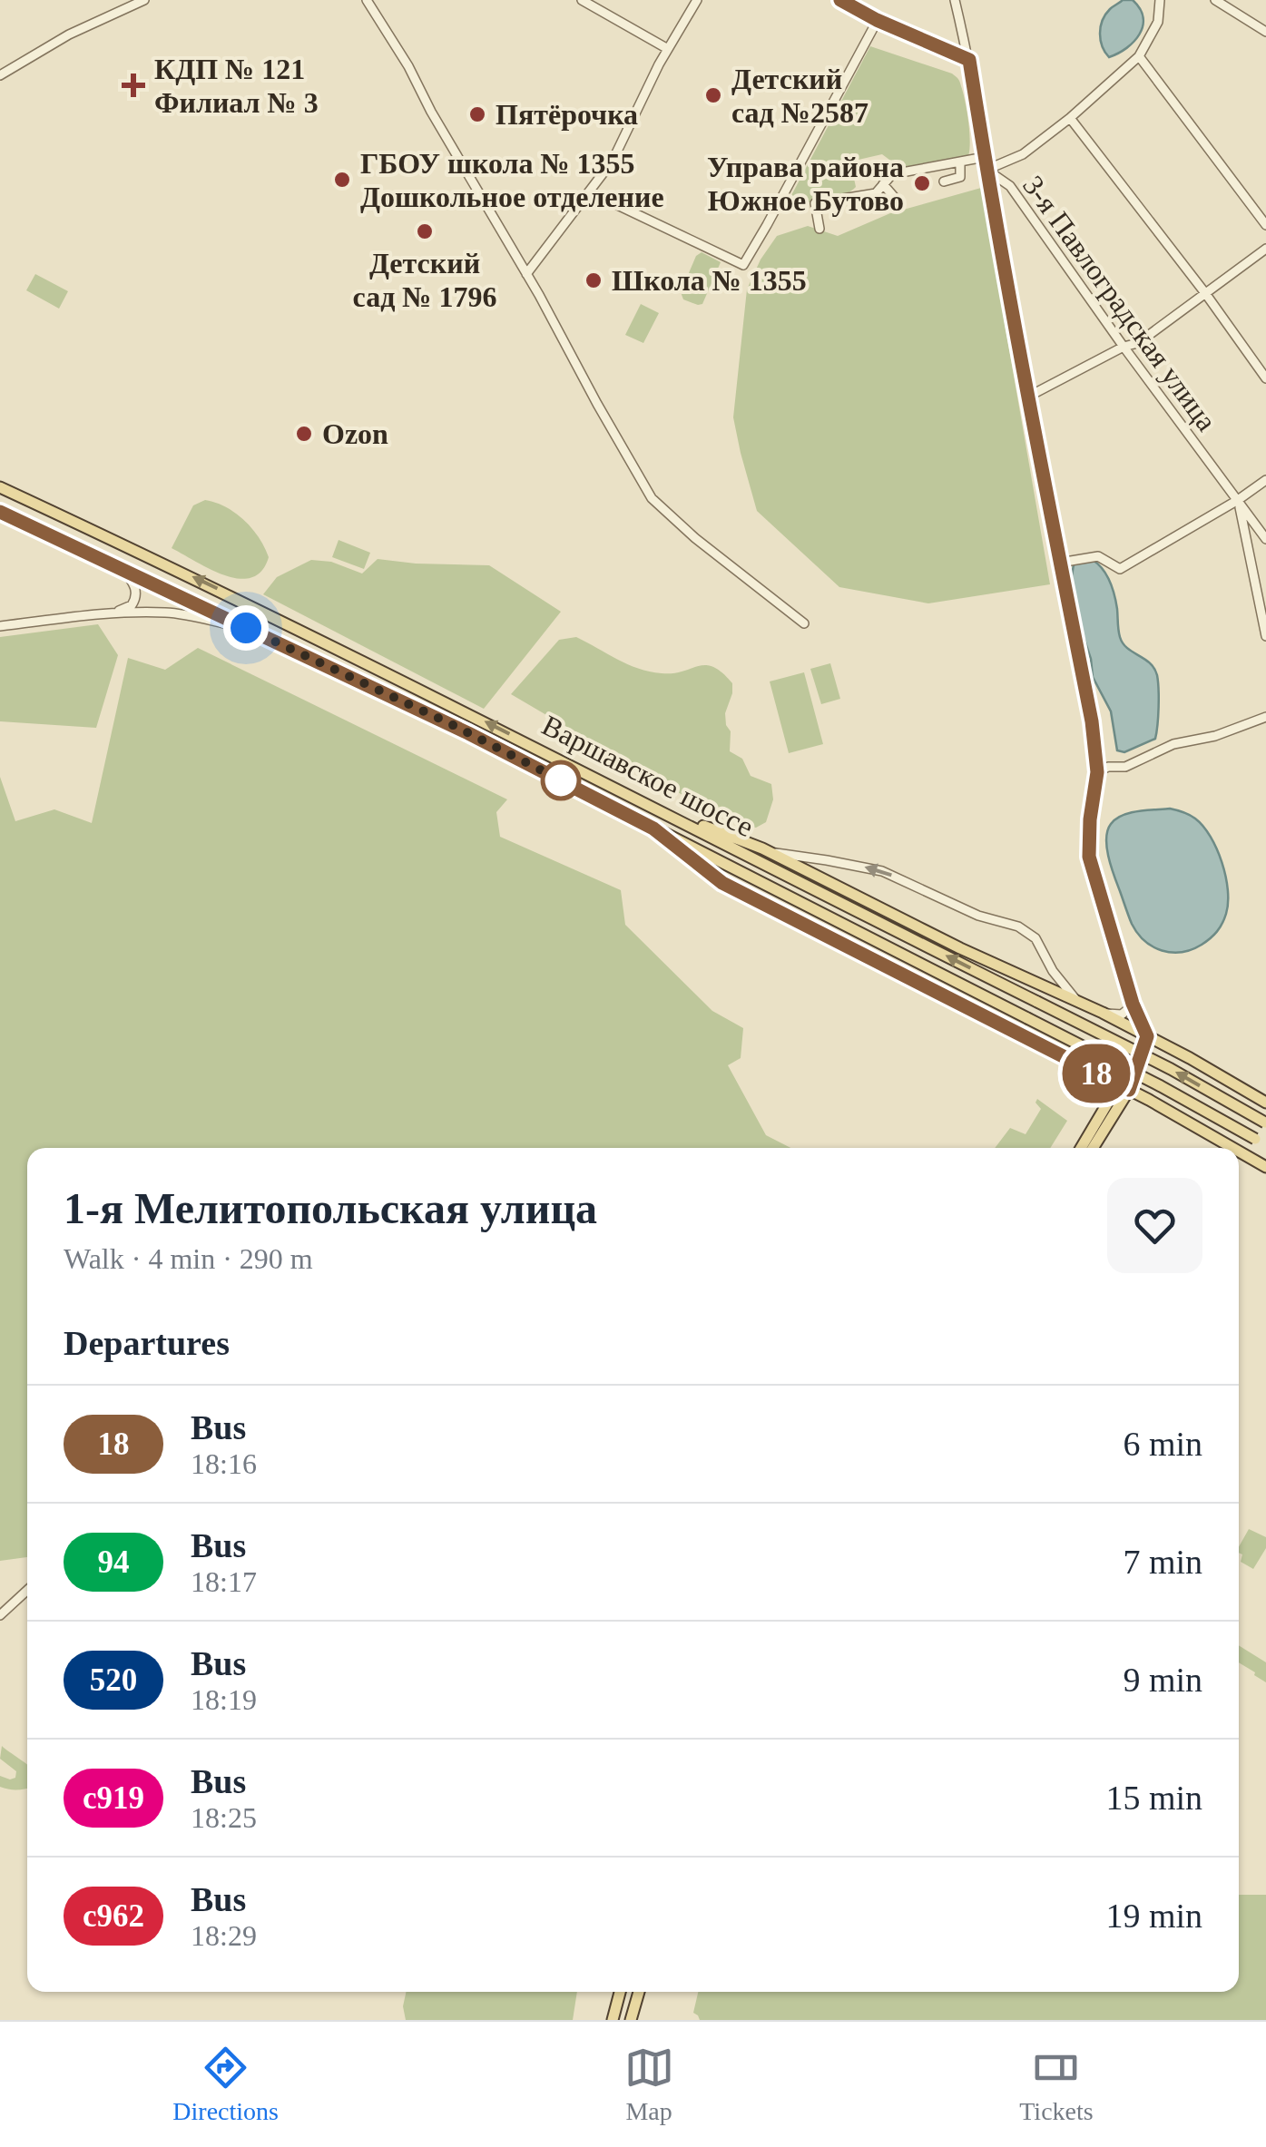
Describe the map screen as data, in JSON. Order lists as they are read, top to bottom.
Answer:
{
  "streets": {
    "main road": ["Варшавское шоссе"],
    "street": ["3-я Павлоградская улица"]
  },
  "places": {
    "health": ["КДП № 121 Филиал № 3"],
    "other": [
      "Детский сад №2587",
      "Пятёрочка",
      "ГБОУ школа № 1355 Дошкольное отделение",
      "Управа района Южное Бутово",
      "Детский сад № 1796",
      "Школа № 1355",
      "Ozon"
    ]
  },
  "lines": ["bus line 18"],
  "page": {
    "on_map": "18",
    "heading": [
      ["1-я Мелитопольская улица", "Walk · 4 min · 290 m"],
      "Departures"
    ],
    "list": [
      {
        "mark": "18",
        "name": "Bus",
        "note": "18:16",
        "value": "6 min"
      },
      {
        "mark": "94",
        "name": "Bus",
        "note": "18:17",
        "value": "7 min"
      },
      {
        "mark": "520",
        "name": "Bus",
        "note": "18:19",
        "value": "9 min"
      },
      {
        "mark": "с919",
        "name": "Bus",
        "note": "18:25",
        "value": "15 min"
      },
      {
        "mark": "с962",
        "name": "Bus",
        "note": "18:29",
        "value": "19 min"
      }
    ],
    "tabs": ["Directions", "Map", "Tickets"]
  }
}
